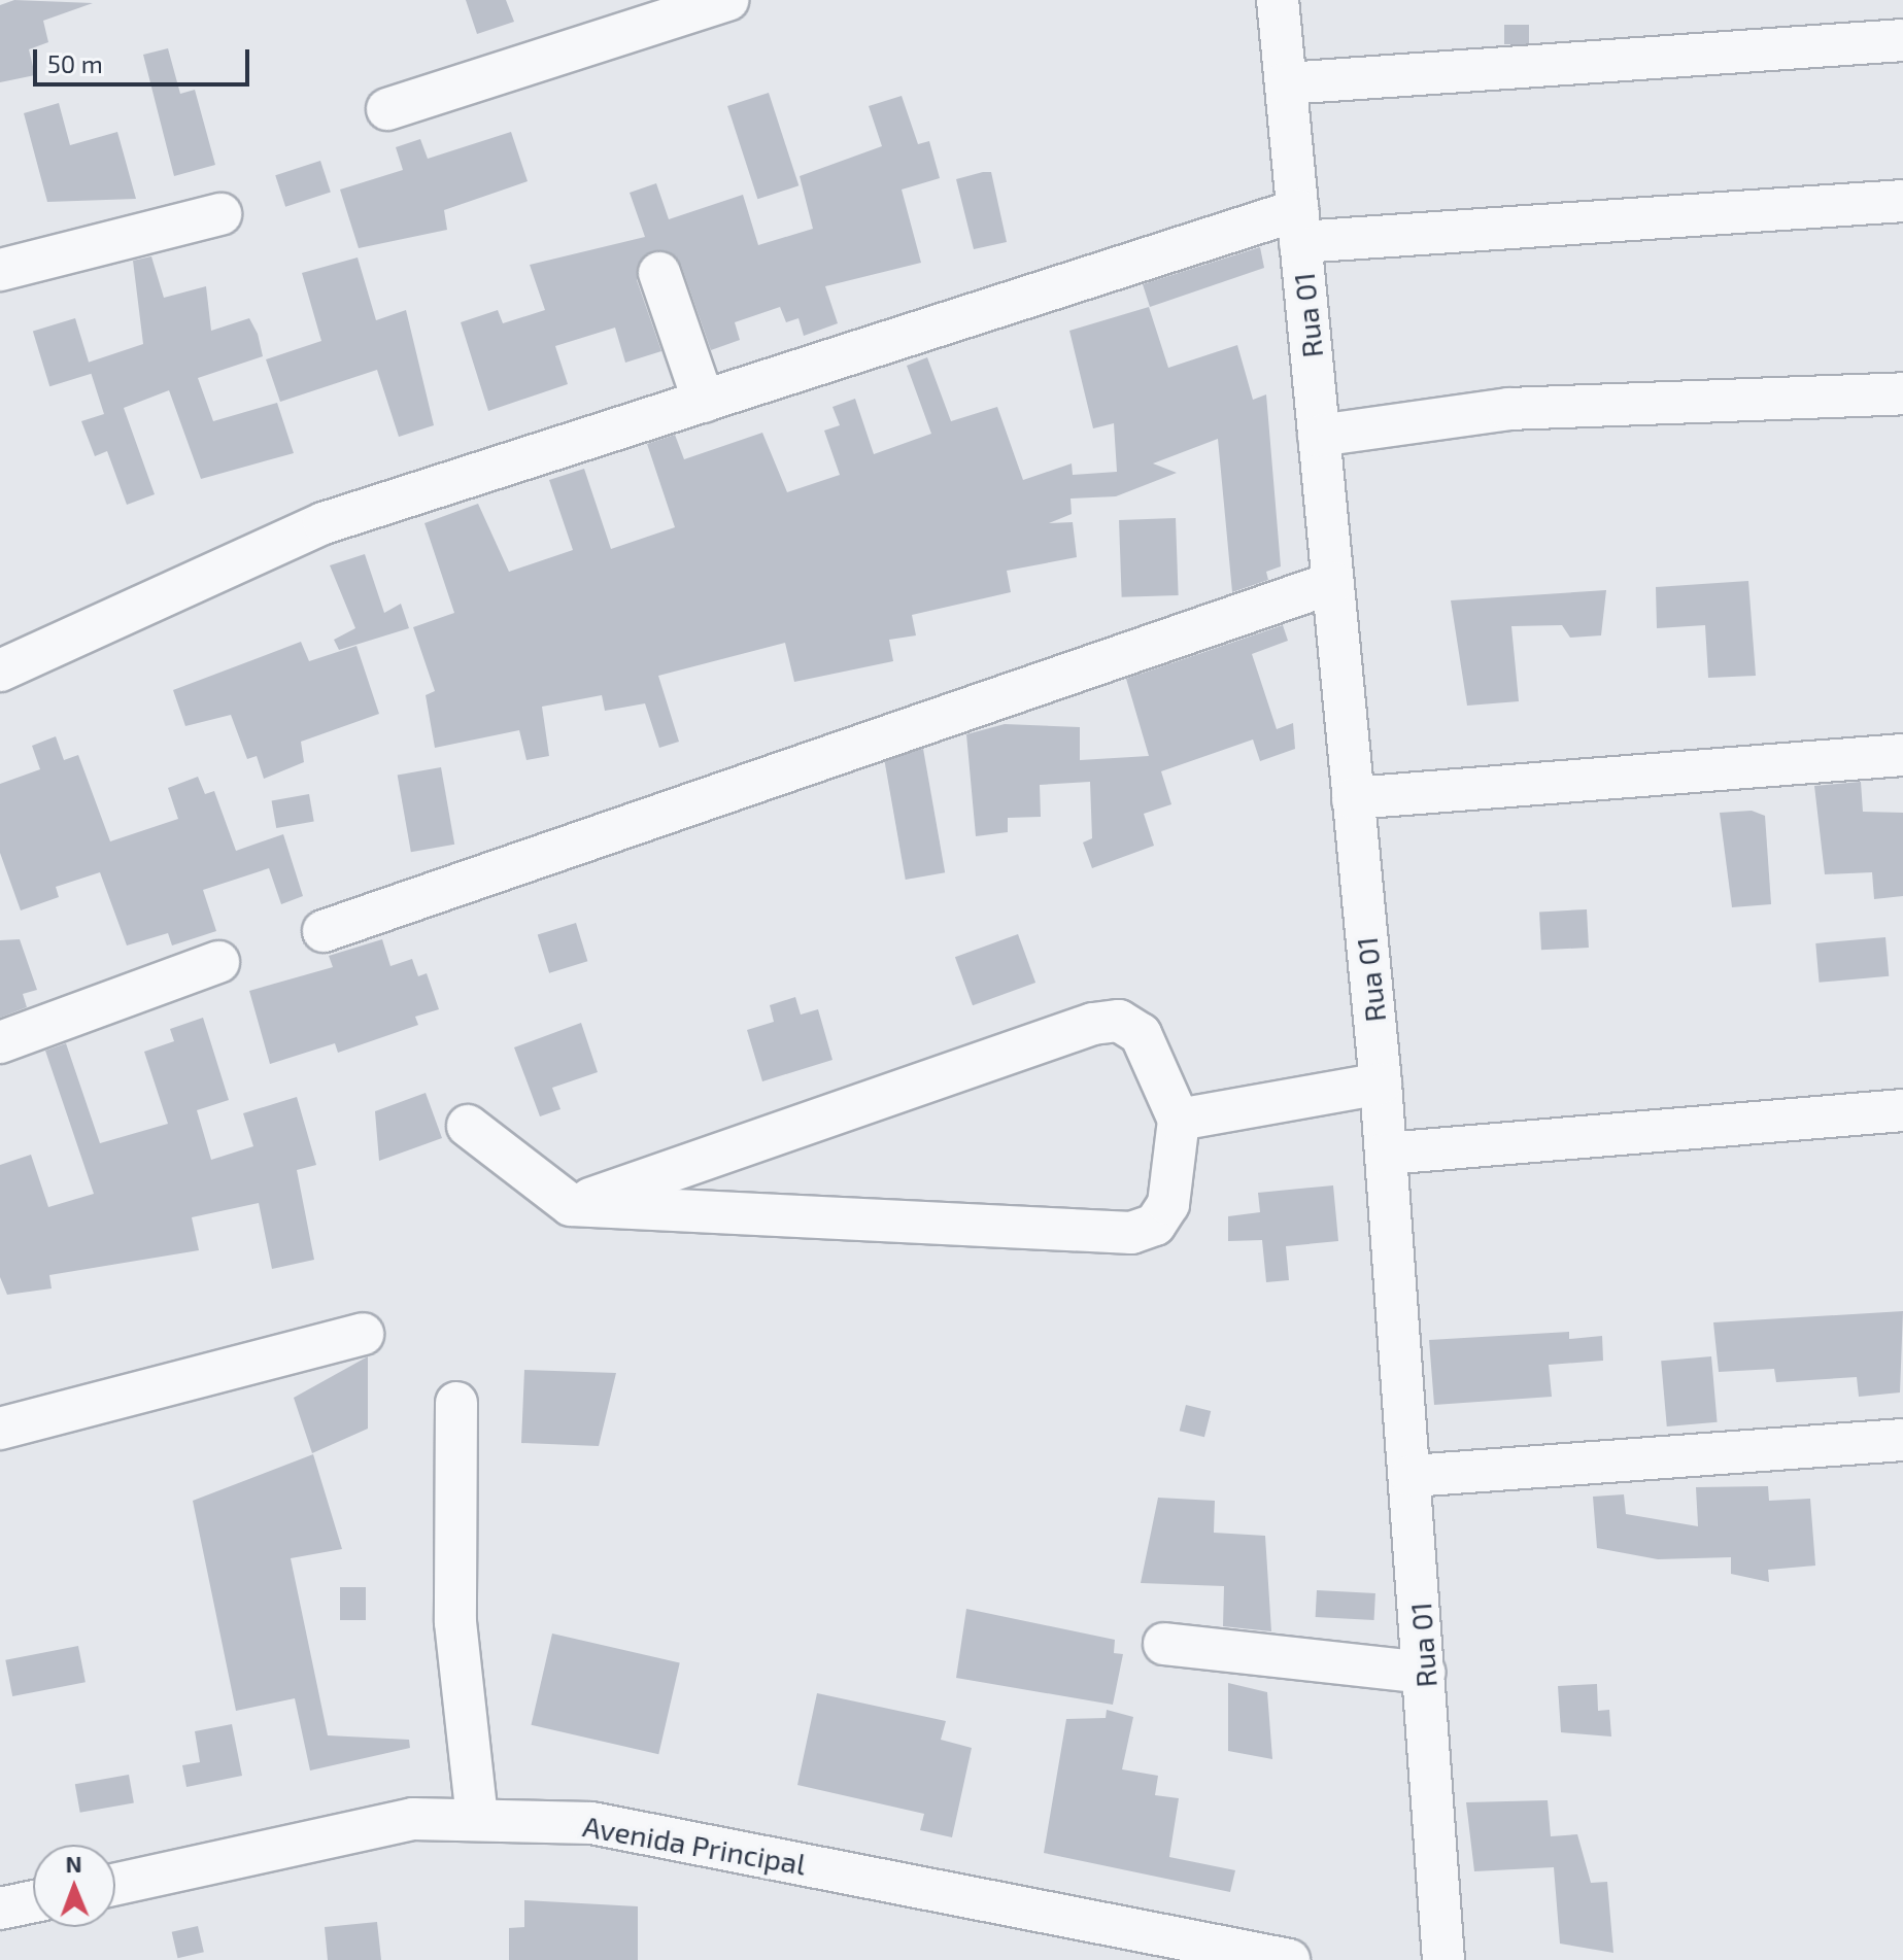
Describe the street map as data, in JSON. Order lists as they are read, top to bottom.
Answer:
{
  "streets": {
    "street": ["Rua 01", "Avenida Principal"]
  },
  "scale_bar": "50 m",
  "north": "top"
}
